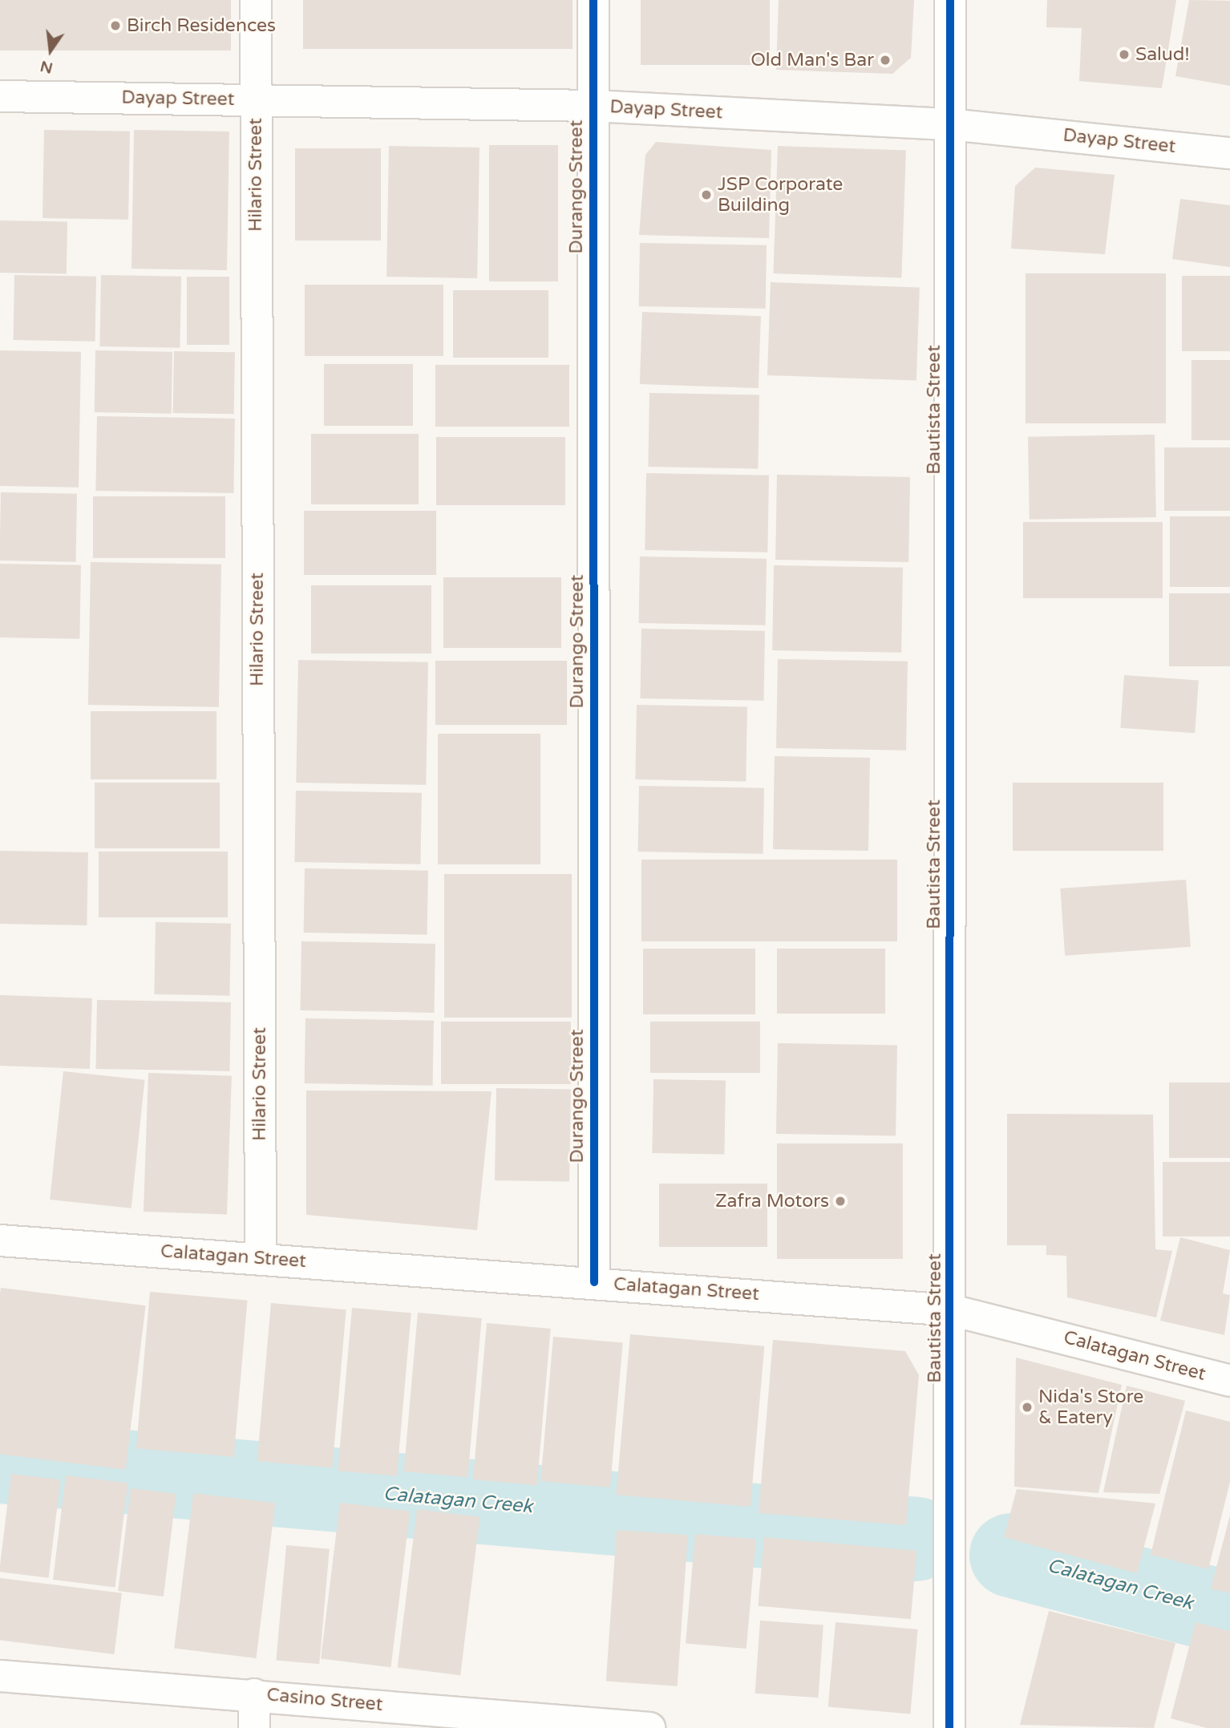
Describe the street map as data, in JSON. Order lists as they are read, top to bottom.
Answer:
{
  "streets": {
    "street": [
      "Dayap Street",
      "Hilario Street",
      "Durango Street",
      "Bautista Street",
      "Calatagan Street",
      "Casino Street"
    ]
  },
  "crossings": [
    ["Dayap Street", "Hilario Street"],
    ["Dayap Street", "Durango Street"],
    ["Dayap Street", "Bautista Street"],
    ["Hilario Street", "Calatagan Street"],
    ["Durango Street", "Calatagan Street"],
    ["Bautista Street", "Calatagan Street"]
  ],
  "water": ["Calatagan Creek"],
  "places": [
    "Birch Residences",
    "Salud!",
    "Old Man's Bar",
    "JSP Corporate Building",
    "Zafra Motors",
    "Nida's Store & Eatery"
  ],
  "north": "bottom"
}
